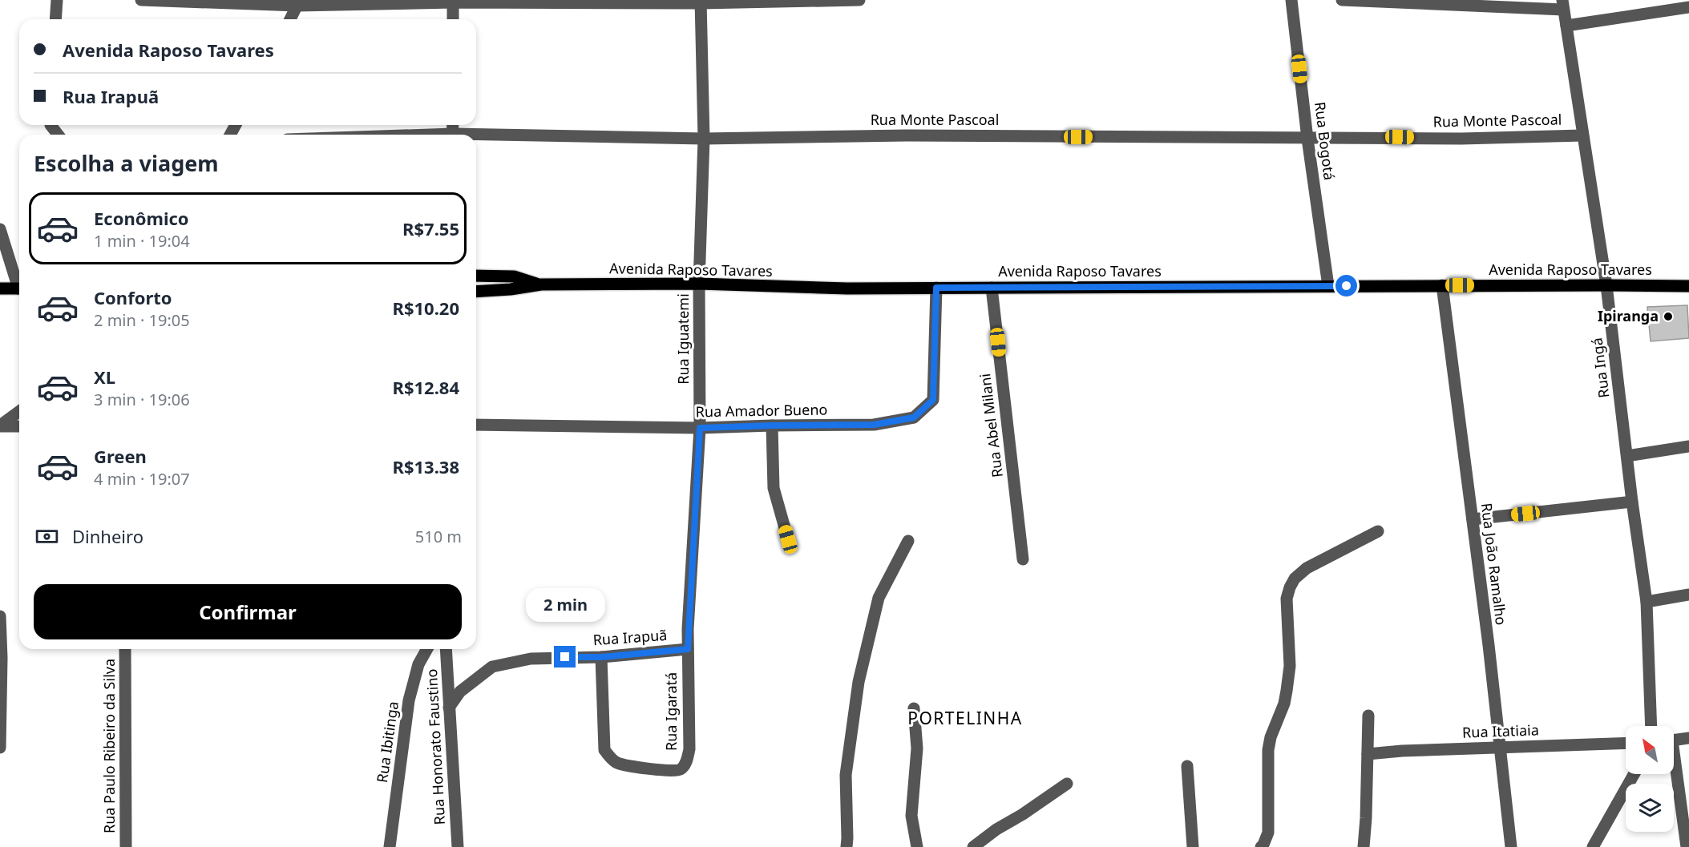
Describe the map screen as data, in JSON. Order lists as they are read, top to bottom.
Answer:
{
  "streets": {
    "main road": ["Avenida Raposo Tavares"],
    "street": [
      "Rua Monte Pascoal",
      "Rua Bogotá",
      "Rua Iguatemi",
      "Rua Ingá",
      "Rua Amador Bueno",
      "Rua Abel Milani",
      "Rua João Ramalho",
      "Rua Irapuã",
      "Rua Igaratá",
      "Rua Itatiaia",
      "Rua Ibitinga",
      "Rua Paulo Ribeiro da Silva",
      "Rua Honorato Faustino"
    ]
  },
  "crossings": [
    ["Rua Monte Pascoal", "Rua Bogotá"],
    ["Rua Monte Pascoal", "Rua Iguatemi"],
    ["Rua Monte Pascoal", "Rua Ingá"],
    ["Rua Bogotá", "Avenida Raposo Tavares"],
    ["Avenida Raposo Tavares", "Rua Iguatemi"],
    ["Avenida Raposo Tavares", "Rua Ingá"],
    ["Avenida Raposo Tavares", "Rua Amador Bueno"],
    ["Avenida Raposo Tavares", "Rua Abel Milani"],
    ["Avenida Raposo Tavares", "Rua João Ramalho"],
    ["Rua Iguatemi", "Rua Amador Bueno"],
    ["Rua Iguatemi", "Rua Irapuã"],
    ["Rua Iguatemi", "Rua Igaratá"],
    ["Rua João Ramalho", "Rua Itatiaia"],
    ["Rua Irapuã", "Rua Igaratá"],
    ["Rua Irapuã", "Rua Honorato Faustino"]
  ],
  "districts": ["PORTELINHA"],
  "places": ["Ipiranga"],
  "north": "top left",
  "page": {
    "banner": ["Avenida Raposo Tavares", "Rua Irapuã"],
    "heading": "Escolha a viagem",
    "list": [
      {
        "name": "Econômico",
        "note": "1 min · 19:04",
        "value": "R$7.55"
      },
      {
        "name": "Conforto",
        "note": "2 min · 19:05",
        "value": "R$10.20"
      },
      {
        "name": "XL",
        "note": "3 min · 19:06",
        "value": "R$12.84"
      },
      {
        "name": "Green",
        "note": "4 min · 19:07",
        "value": "R$13.38"
      }
    ],
    "pay": ["Dinheiro", "510 m"],
    "buttons": "Confirmar",
    "bubble": "2 min"
  }
}
